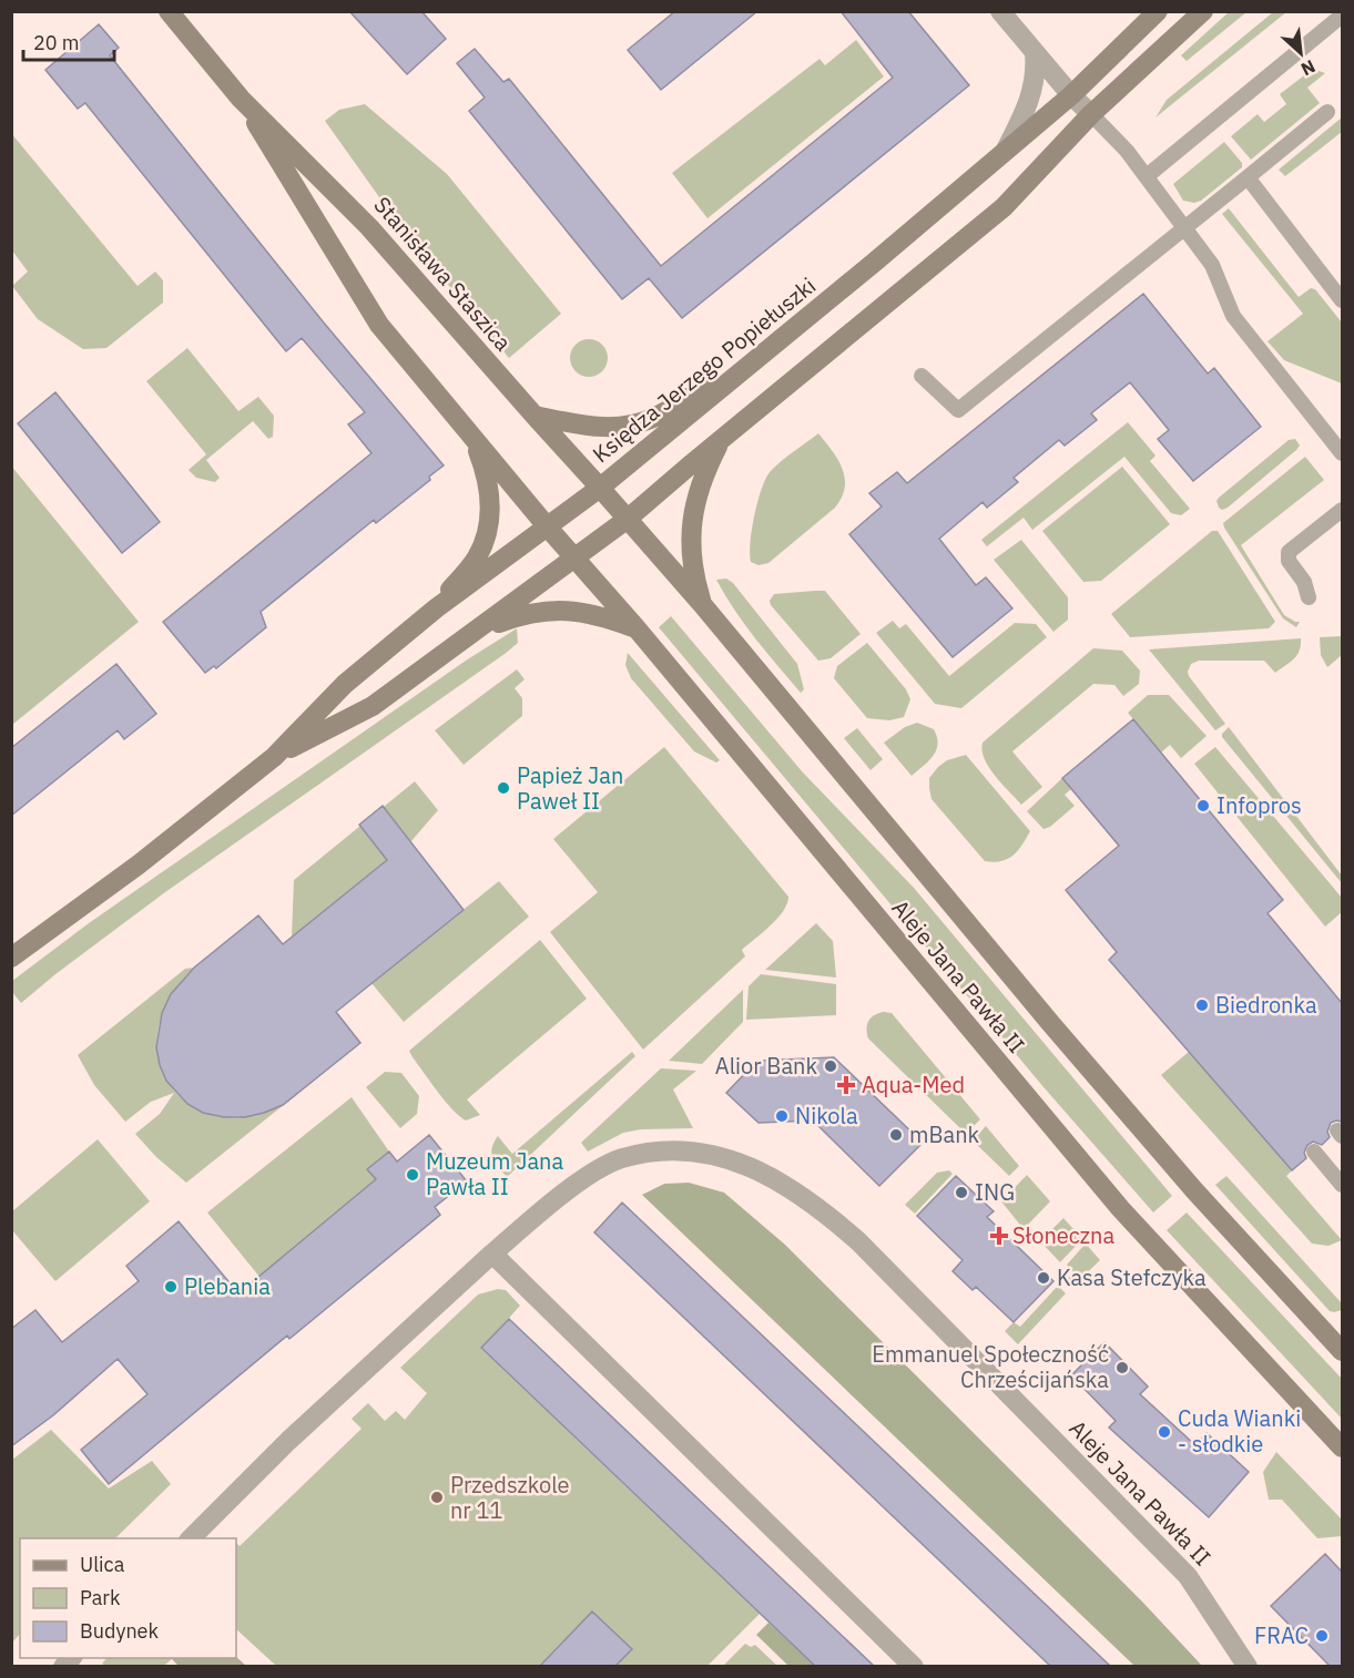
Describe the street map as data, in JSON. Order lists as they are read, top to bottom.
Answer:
{
  "streets": {
    "main road": ["Stanisława Staszica", "Księdza Jerzego Popiełuszki", "Aleje Jana Pawła II"]
  },
  "crossings": [
    ["Stanisława Staszica", "Księdza Jerzego Popiełuszki"],
    ["Stanisława Staszica", "Aleje Jana Pawła II"],
    ["Księdza Jerzego Popiełuszki", "Aleje Jana Pawła II"]
  ],
  "places": {
    "other": [
      "Papież Jan Paweł II",
      "Infopros",
      "Biedronka",
      "Alior Bank",
      "Nikola",
      "mBank",
      "Muzeum Jana Pawła II",
      "ING",
      "Kasa Stefczyka",
      "Plebania",
      "Emmanuel Społeczność Chrześcijańska",
      "Cuda Wianki - słodkie",
      "Przedszkole nr 11",
      "FRAC"
    ],
    "health": ["Aqua-Med", "Słoneczna"]
  },
  "legend": ["Ulica", "Park", "Budynek"],
  "scale_bar": "20 m",
  "north": "bottom right"
}
